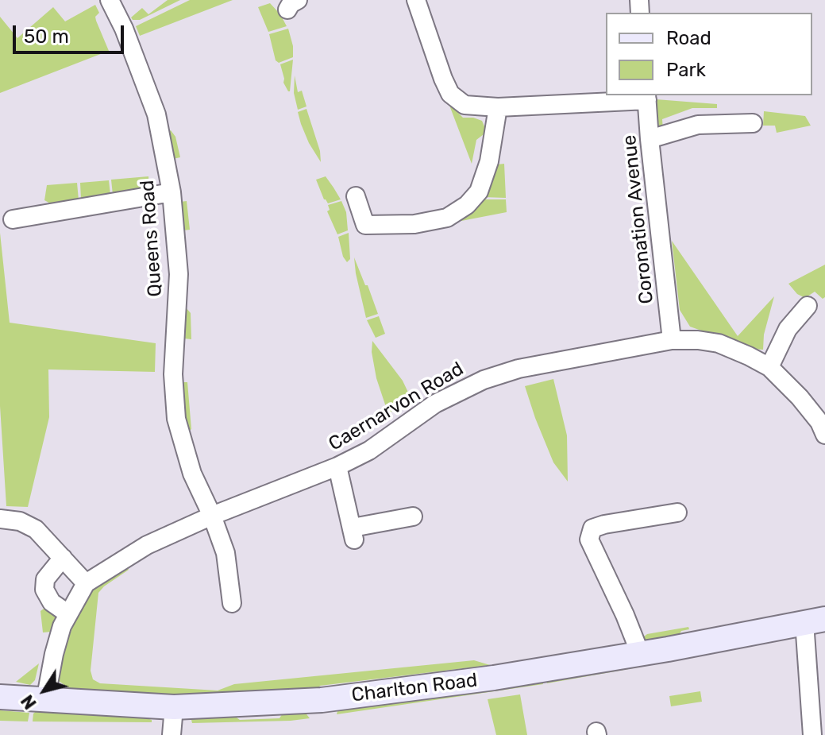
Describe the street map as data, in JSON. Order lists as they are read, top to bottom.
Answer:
{
  "streets": {
    "street": [
      "Coronation Avenue",
      "Queens Road",
      "Caernarvon Road",
      "Charlton Road"
    ]
  },
  "crossings": [
    ["Coronation Avenue", "Caernarvon Road"],
    ["Queens Road", "Caernarvon Road"]
  ],
  "legend": ["Road", "Park"],
  "scale_bar": "50 m",
  "north": "bottom left"
}
